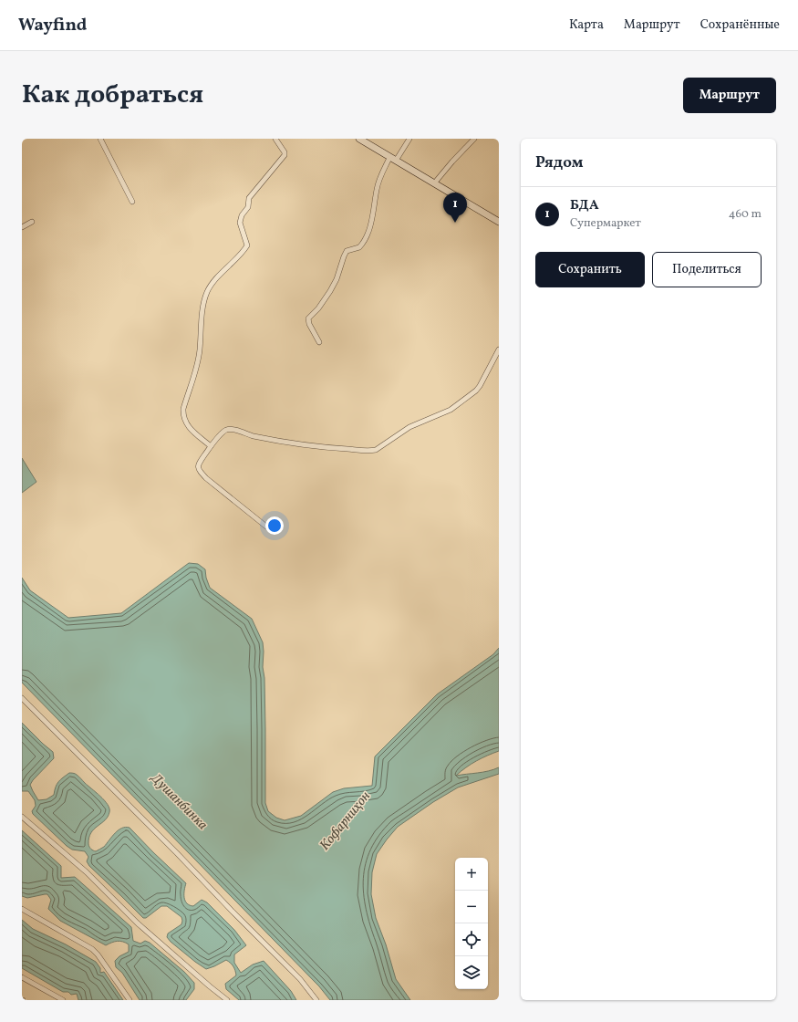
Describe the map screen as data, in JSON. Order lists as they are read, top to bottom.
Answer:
{
  "water": ["Душанбинка", "Кофарниҳон"],
  "page": {
    "header": "Wayfind",
    "nav": ["Карта", "Маршрут", "Сохранённые"],
    "title": "Как добраться",
    "buttons": [
      "Маршрут",
      ["Сохранить", "Поделиться"]
    ],
    "heading": "Рядом",
    "list": [
      {
        "mark": "1",
        "name": "БДА",
        "note": "Супермаркет",
        "value": "460 m"
      }
    ],
    "pins": "1",
    "map_buttons": ["+", "−"]
  }
}
